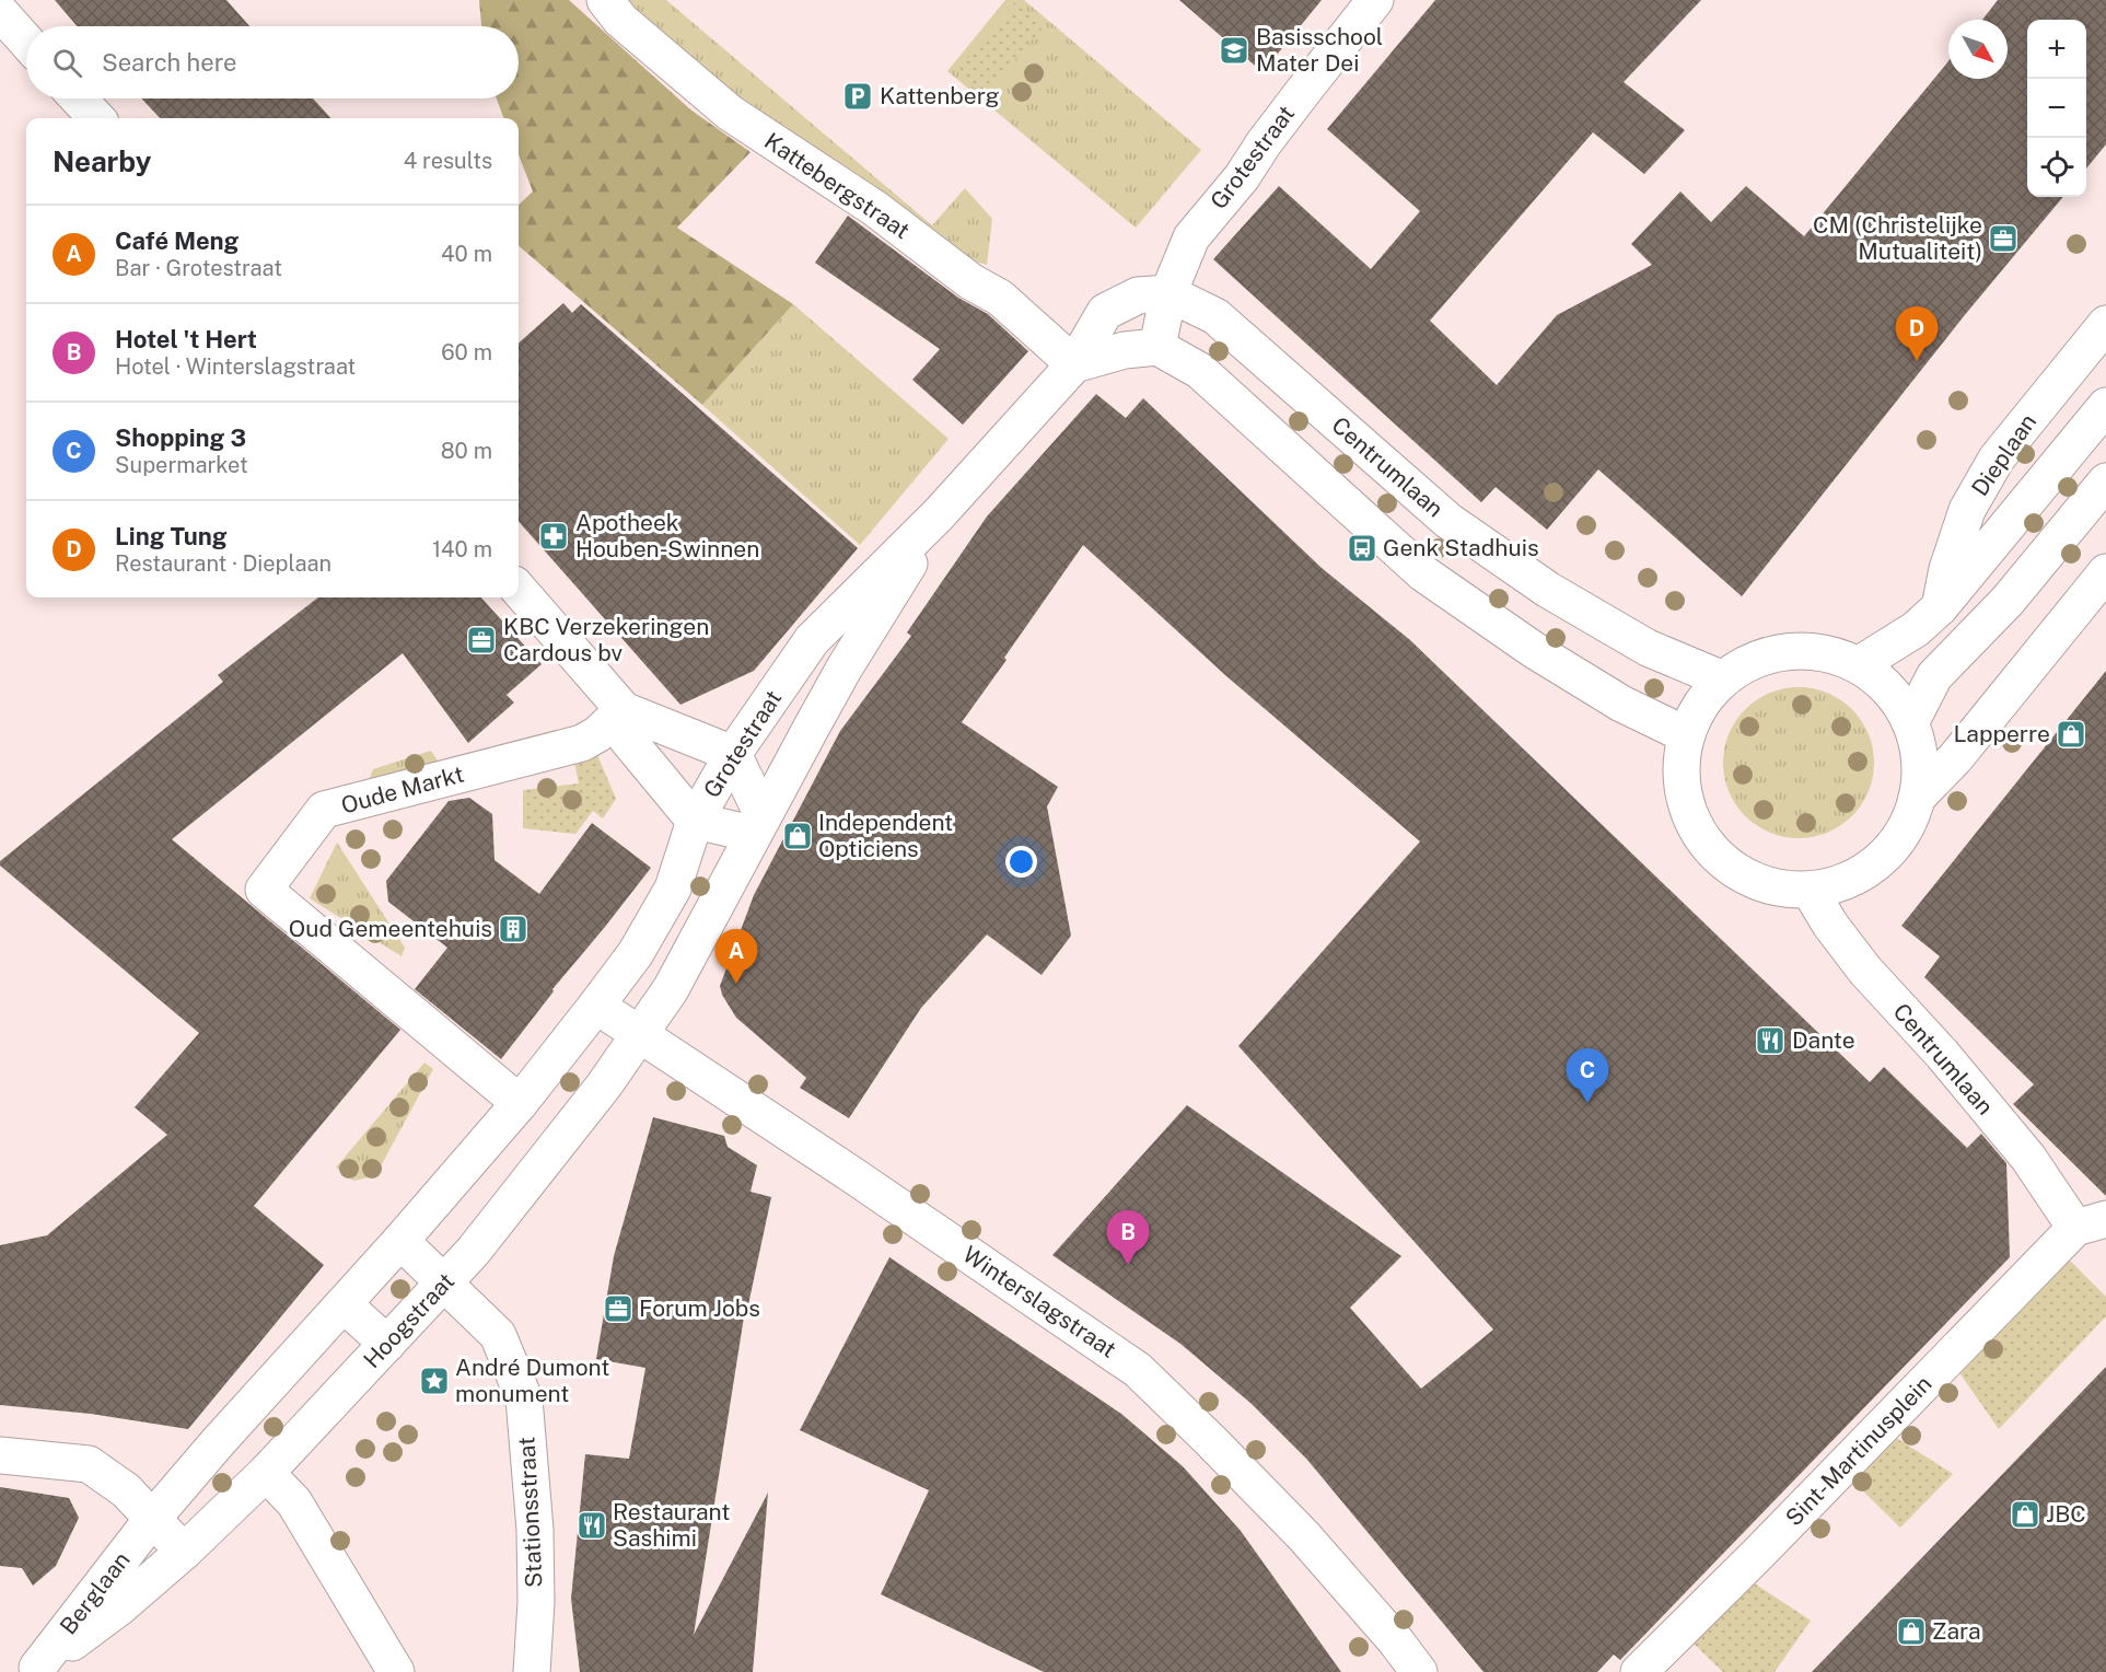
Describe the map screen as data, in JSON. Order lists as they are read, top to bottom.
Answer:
{
  "streets": {
    "main road": [
      "Grotestraat",
      "Kattebergstraat",
      "Dieplaan",
      "Centrumlaan",
      "Oude Markt",
      "Winterslagstraat",
      "Hoogstraat",
      "Sint-Martinusplein",
      "Stationsstraat",
      "Berglaan"
    ]
  },
  "crossings": [
    ["Grotestraat", "Kattebergstraat"],
    ["Grotestraat", "Centrumlaan"],
    ["Grotestraat", "Winterslagstraat"],
    ["Grotestraat", "Hoogstraat"],
    ["Centrumlaan", "Sint-Martinusplein"],
    ["Winterslagstraat", "Hoogstraat"],
    ["Hoogstraat", "Stationsstraat"],
    ["Hoogstraat", "Berglaan"]
  ],
  "places": {
    "school or university": ["Basisschool Mater Dei"],
    "parking": ["Kattenberg"],
    "office": ["CM (Christelijke Mutualiteit)", "KBC Verzekeringen Cardous bv", "Forum Jobs"],
    "pharmacy": ["Apotheek Houben-Swinnen"],
    "bus stop": ["Genk Stadhuis"],
    "shop": [
      "Lapperre",
      "Independent Opticiens",
      "JBC",
      "Zara"
    ],
    "building": ["Oud Gemeentehuis"],
    "restaurant": ["Dante", "Restaurant Sashimi"],
    "place": ["André Dumont monument"]
  },
  "north": "bottom right",
  "page": {
    "map_buttons": ["+", "−"],
    "search": "Search here",
    "heading": ["Nearby", "4 results"],
    "list": [
      {
        "mark": "A",
        "name": "Café Meng",
        "note": "Bar · Grotestraat",
        "value": "40 m"
      },
      {
        "mark": "B",
        "name": "Hotel 't Hert",
        "note": "Hotel · Winterslagstraat",
        "value": "60 m"
      },
      {
        "mark": "C",
        "name": "Shopping 3",
        "note": "Supermarket",
        "value": "80 m"
      },
      {
        "mark": "D",
        "name": "Ling Tung",
        "note": "Restaurant · Dieplaan",
        "value": "140 m"
      }
    ],
    "pins": [
      "D",
      "A",
      "C",
      "B"
    ]
  }
}
